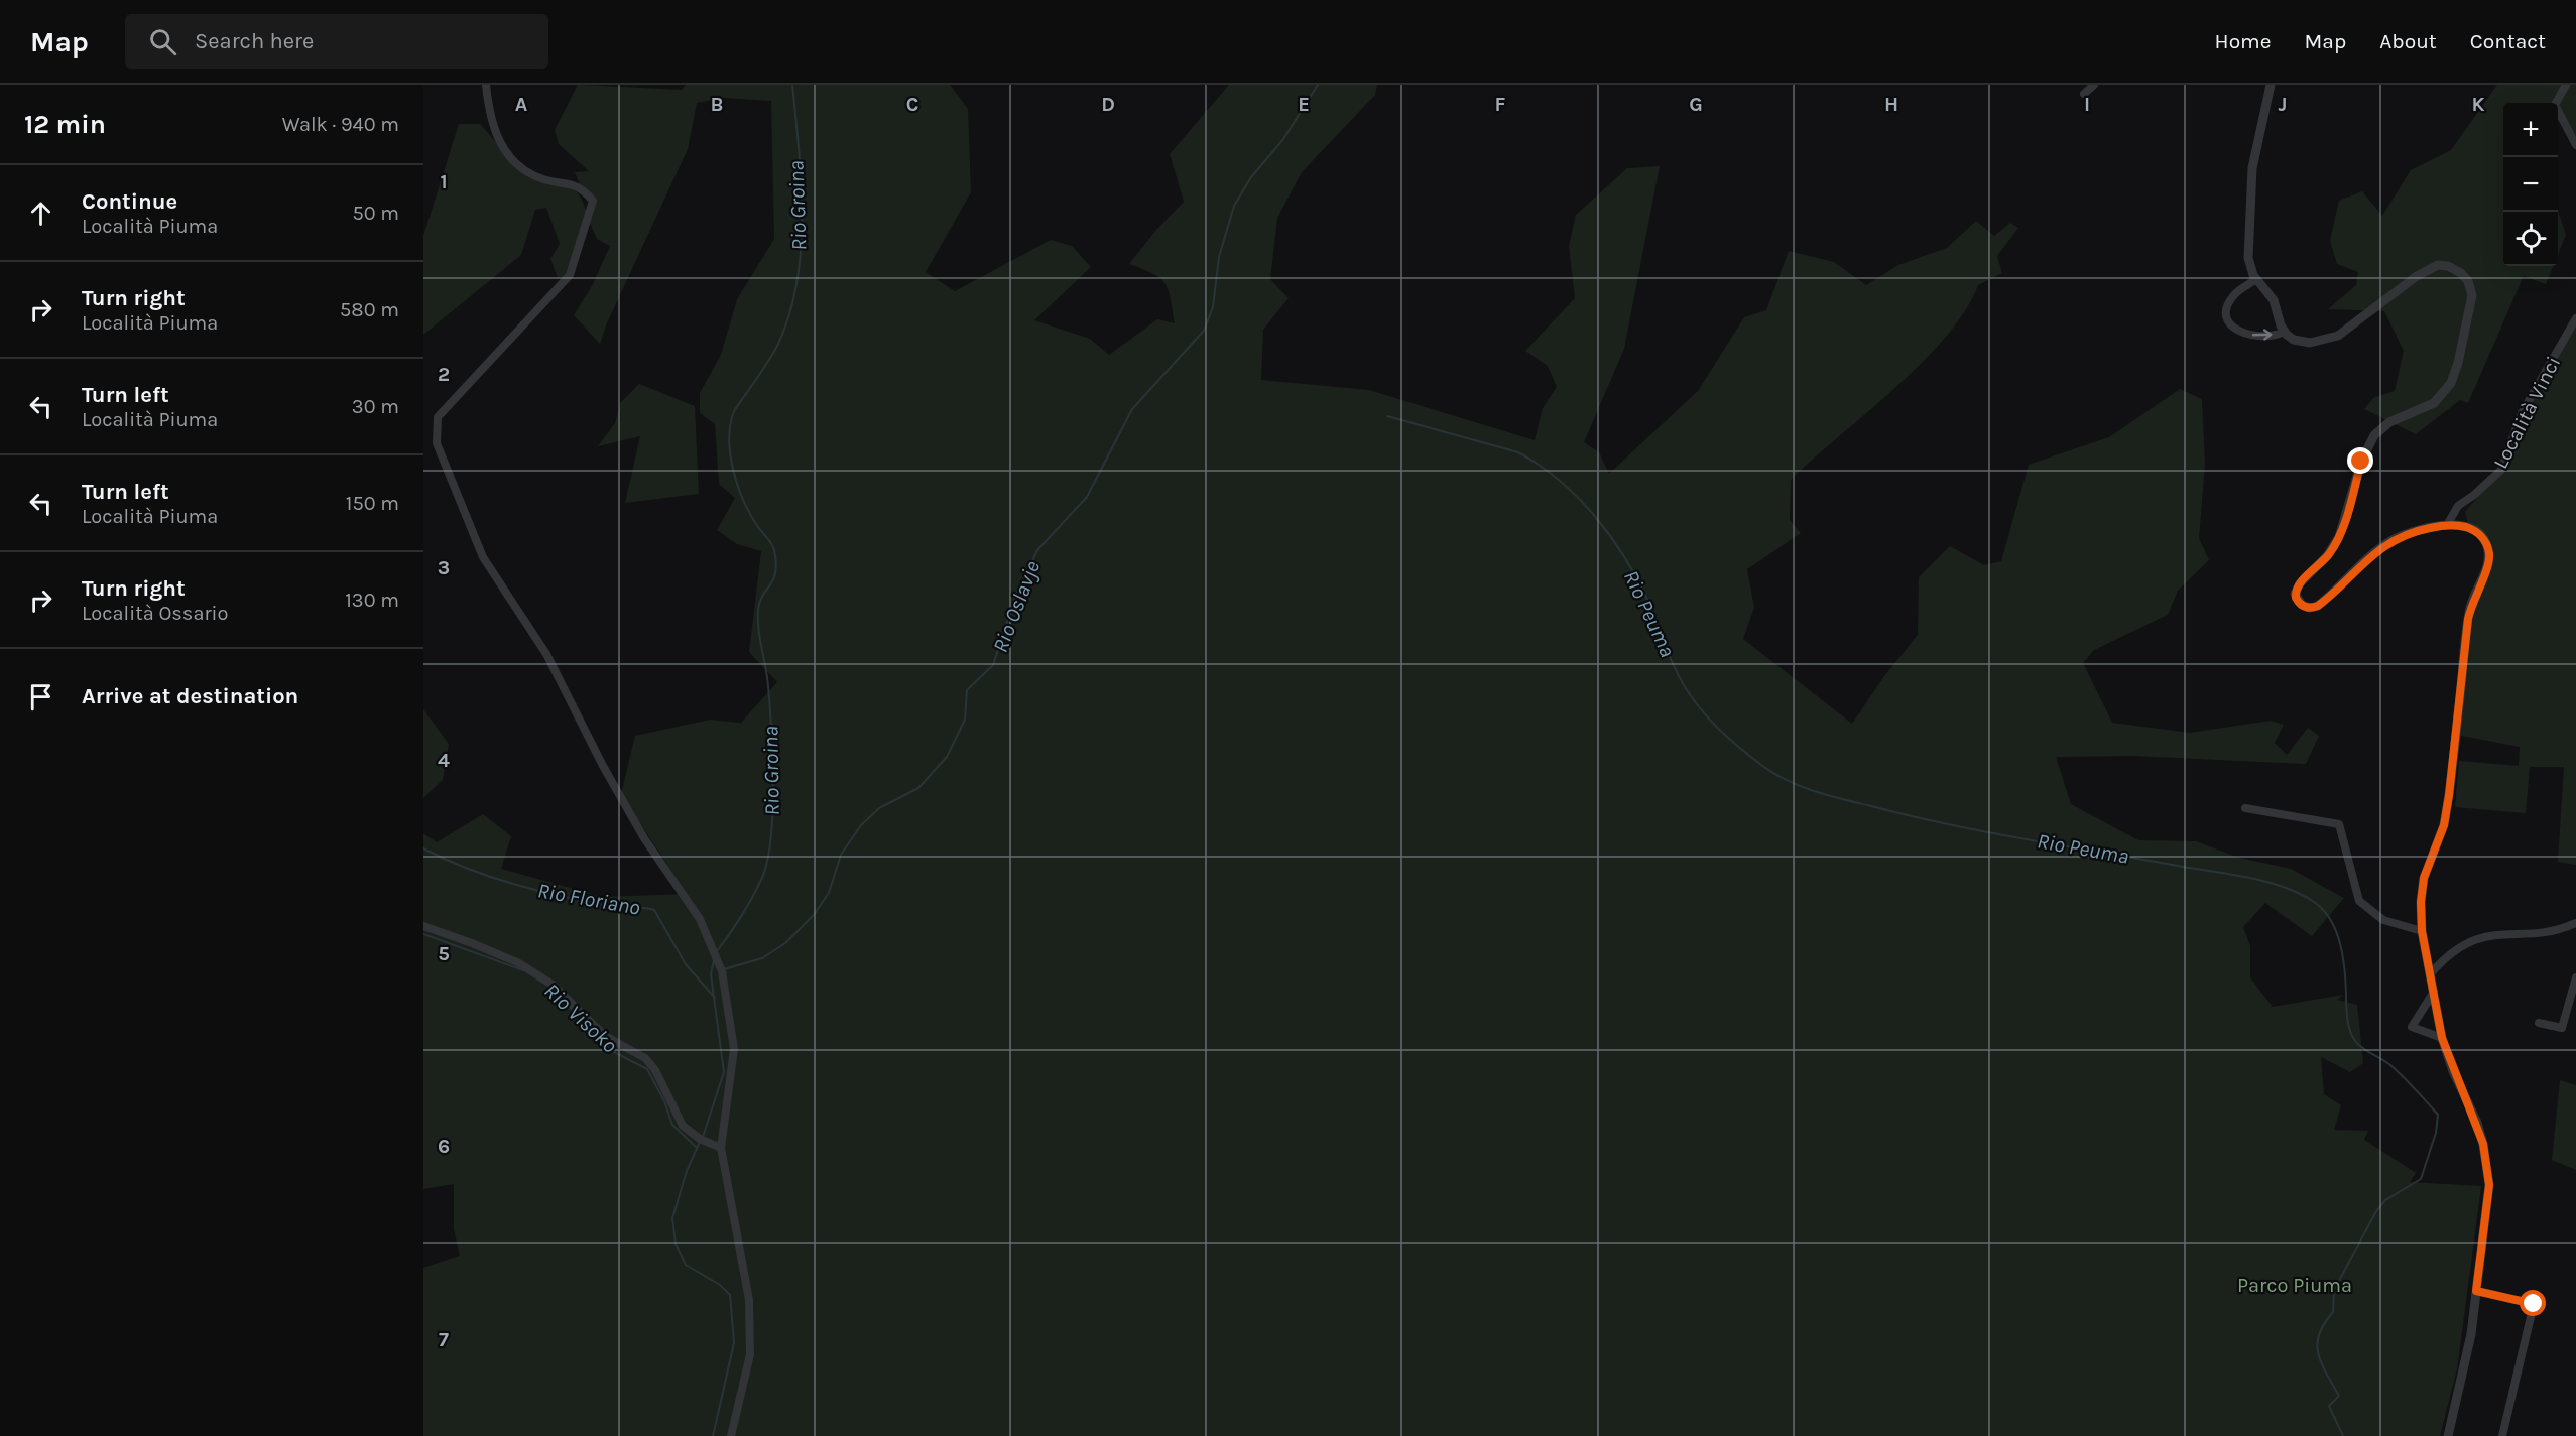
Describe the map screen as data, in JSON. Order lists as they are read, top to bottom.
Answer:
{
  "streets": {
    "street": ["Località Vinci"]
  },
  "water": [
    "Rio Groina",
    "Rio Oslavje",
    "Rio Peuma",
    "Rio Floriano",
    "Rio Visoko"
  ],
  "parks": ["Parco Piuma"],
  "page": {
    "header": "Map",
    "search": "Search here",
    "nav": [
      "Home",
      "Map",
      "About",
      "Contact"
    ],
    "heading": ["12 min", "Walk · 940 m"],
    "map_buttons": ["+", "−"],
    "list": [
      ["Continue", "Località Piuma", "50 m"],
      ["Turn right", "Località Piuma", "580 m"],
      ["Turn left", "Località Piuma", "30 m"],
      ["Turn left", "Località Piuma", "150 m"],
      ["Turn right", "Località Ossario", "130 m"],
      "Arrive at destination"
    ]
  },
  "grid": {
    "columns": [
      "A",
      "B",
      "C",
      "D",
      "E",
      "F",
      "G",
      "H",
      "I",
      "J",
      "K"
    ],
    "rows": [
      "1",
      "2",
      "3",
      "4",
      "5",
      "6",
      "7"
    ]
  }
}
